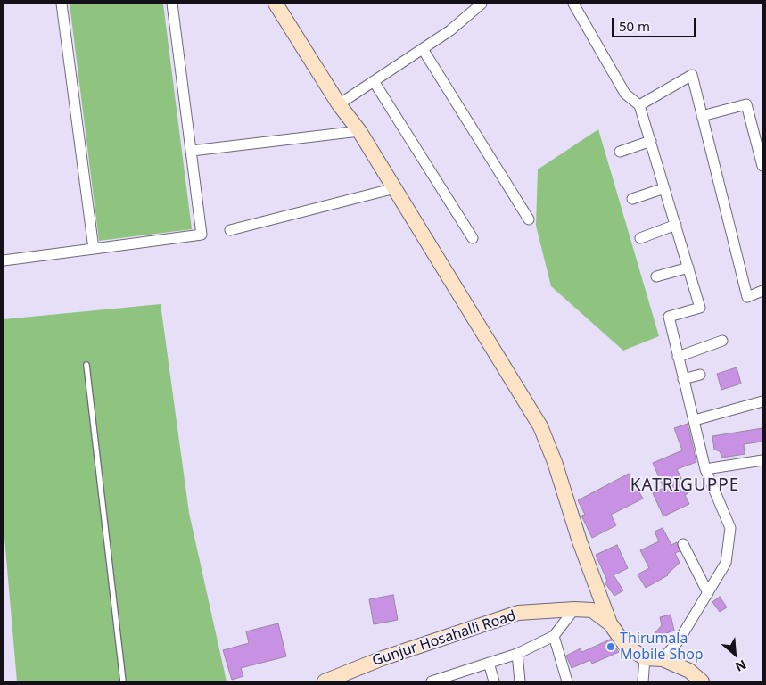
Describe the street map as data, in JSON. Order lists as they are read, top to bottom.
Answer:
{
  "streets": {
    "street": ["Gunjur Hosahalli Road"]
  },
  "districts": ["KATRIGUPPE"],
  "places": ["Thirumala Mobile Shop"],
  "scale_bar": "50 m",
  "north": "bottom right"
}
